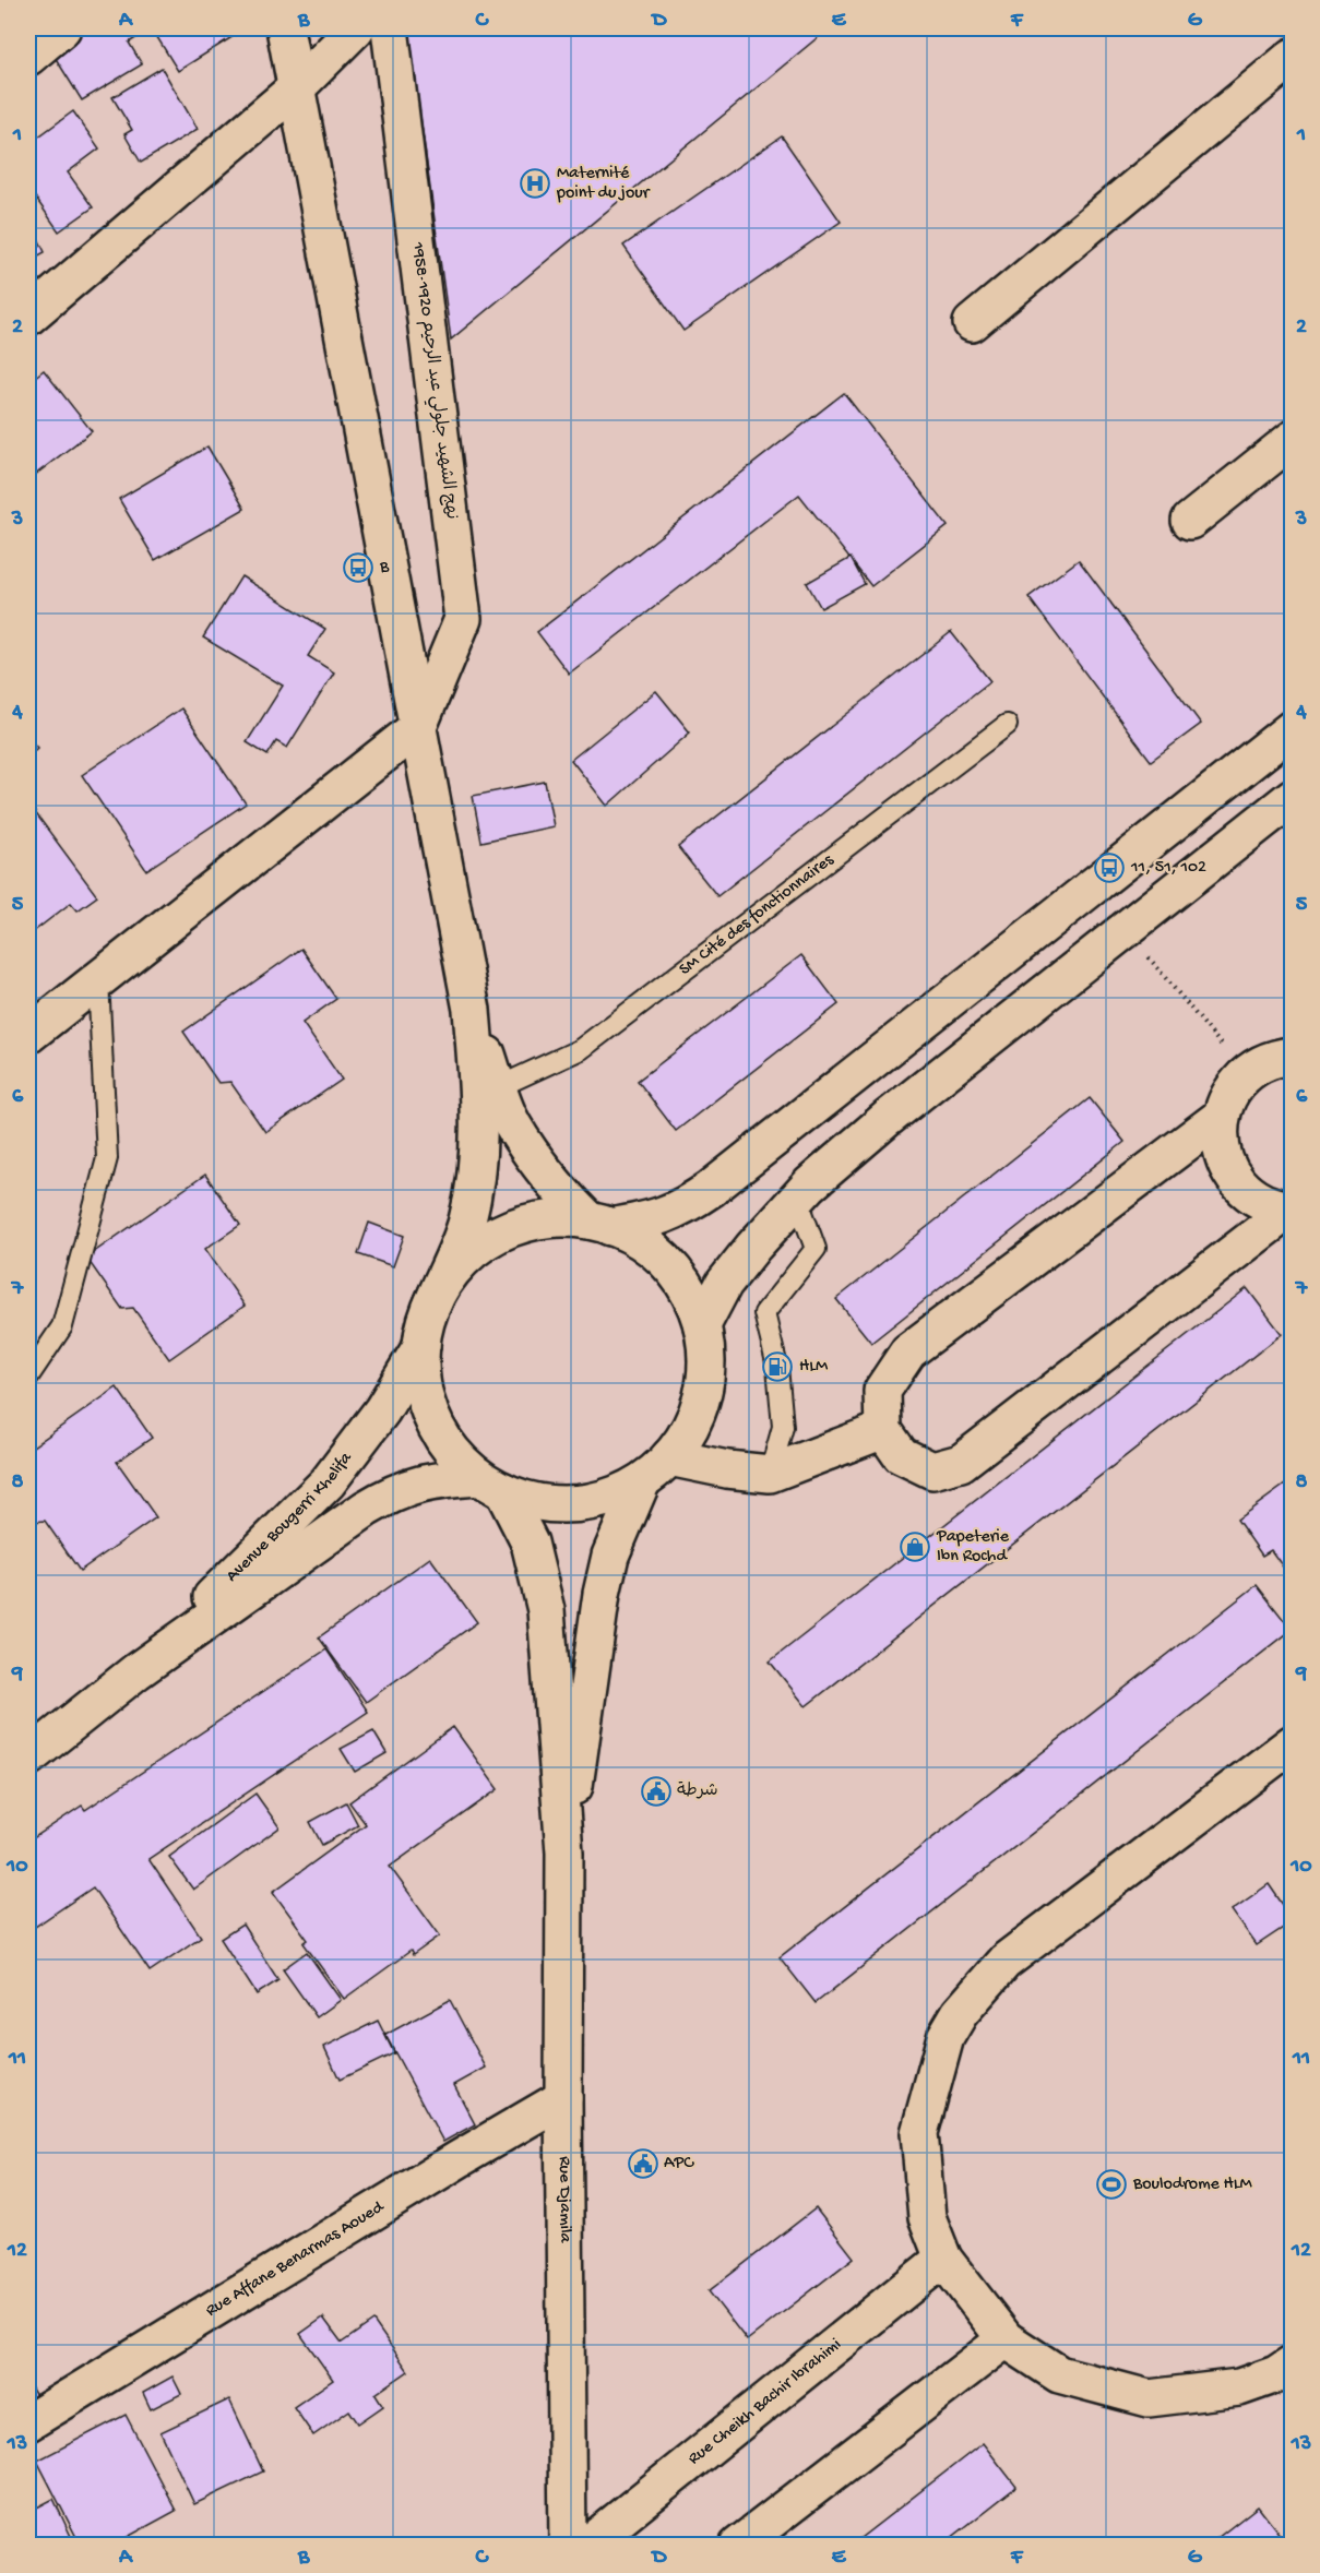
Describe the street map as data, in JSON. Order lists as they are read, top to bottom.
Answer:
{
  "streets": {
    "main road": [
      "نهج الشهيد جلولي عبد الرحيم 1920-1958",
      "Avenue Bougerri Khelifa",
      "Rue Djamila",
      "Rue Affane Benarmas Aoued",
      "Rue Cheikh Bachir Ibrahimi"
    ],
    "lane": ["SM Cité des fonctionnaires"]
  },
  "crossings": [
    ["Rue Djamila", "Rue Affane Benarmas Aoued"]
  ],
  "places": {
    "hospital": ["Maternité point du jour"],
    "bus stop": ["B", "11, 51, 102"],
    "fuel station": ["HLM"],
    "shop": ["Papeterie Ibn Rochd"],
    "public building": ["شرطة", "APC"],
    "sports": ["Boulodrome HLM"]
  },
  "grid": {
    "columns": [
      "A",
      "B",
      "C",
      "D",
      "E",
      "F",
      "G"
    ],
    "rows": [
      "1",
      "2",
      "3",
      "4",
      "5",
      "6",
      "7",
      "8",
      "9",
      "10",
      "11",
      "12",
      "13"
    ]
  }
}
